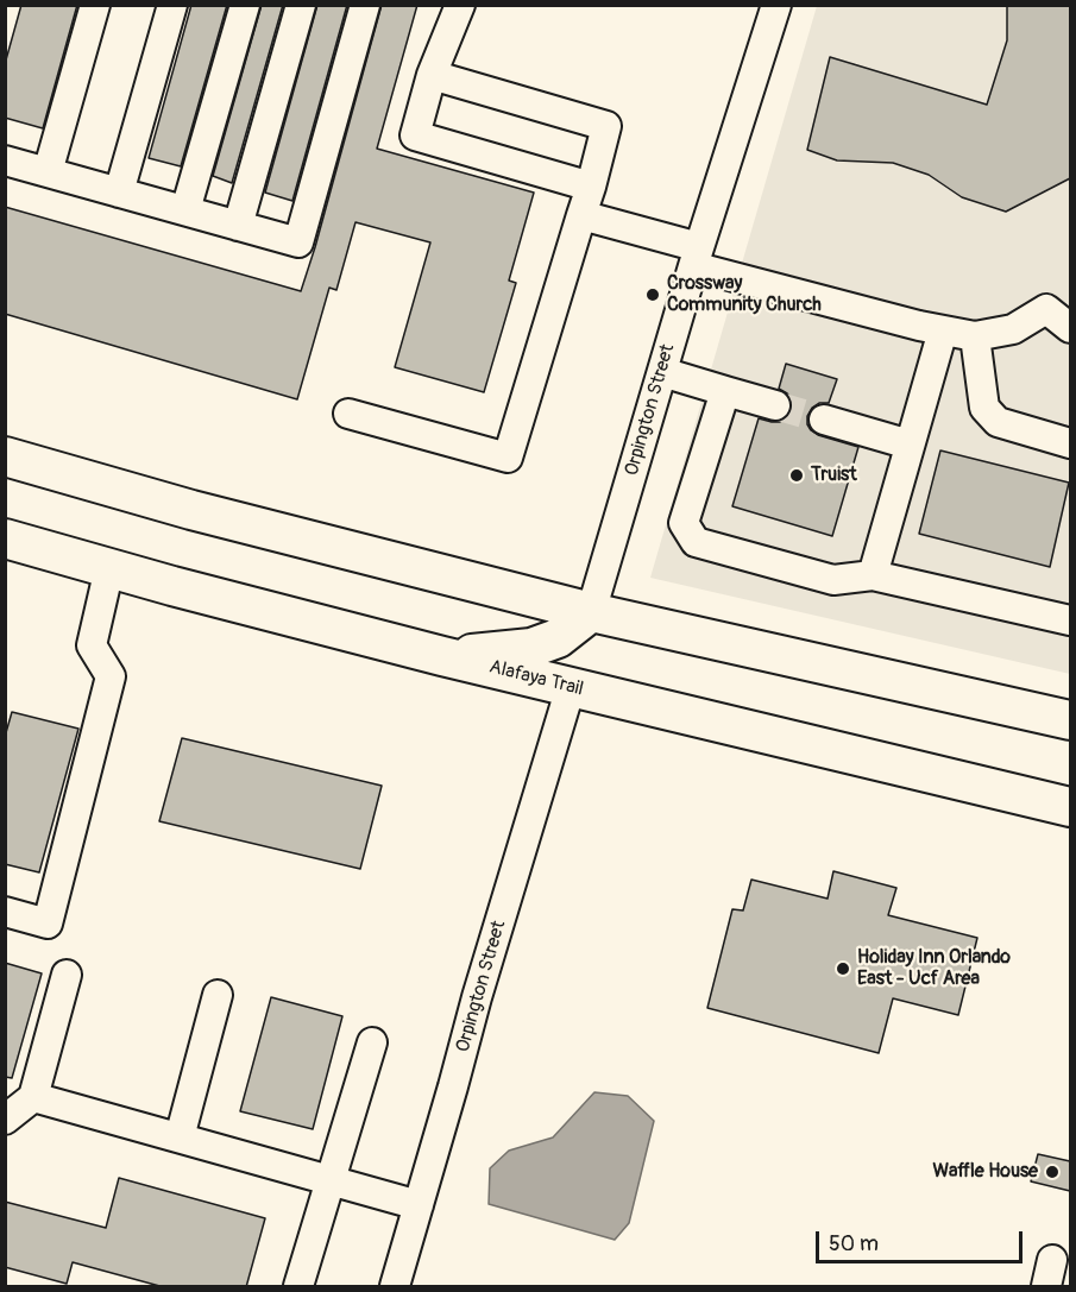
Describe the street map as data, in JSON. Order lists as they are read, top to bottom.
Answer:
{
  "streets": {
    "main road": ["Alafaya Trail"],
    "street": ["Orpington Street"]
  },
  "crossings": [
    ["Orpington Street", "Alafaya Trail"]
  ],
  "places": [
    "Crossway Community Church",
    "Truist",
    "Holiday Inn Orlando East - Ucf Area",
    "Waffle House"
  ],
  "scale_bar": "50 m"
}
